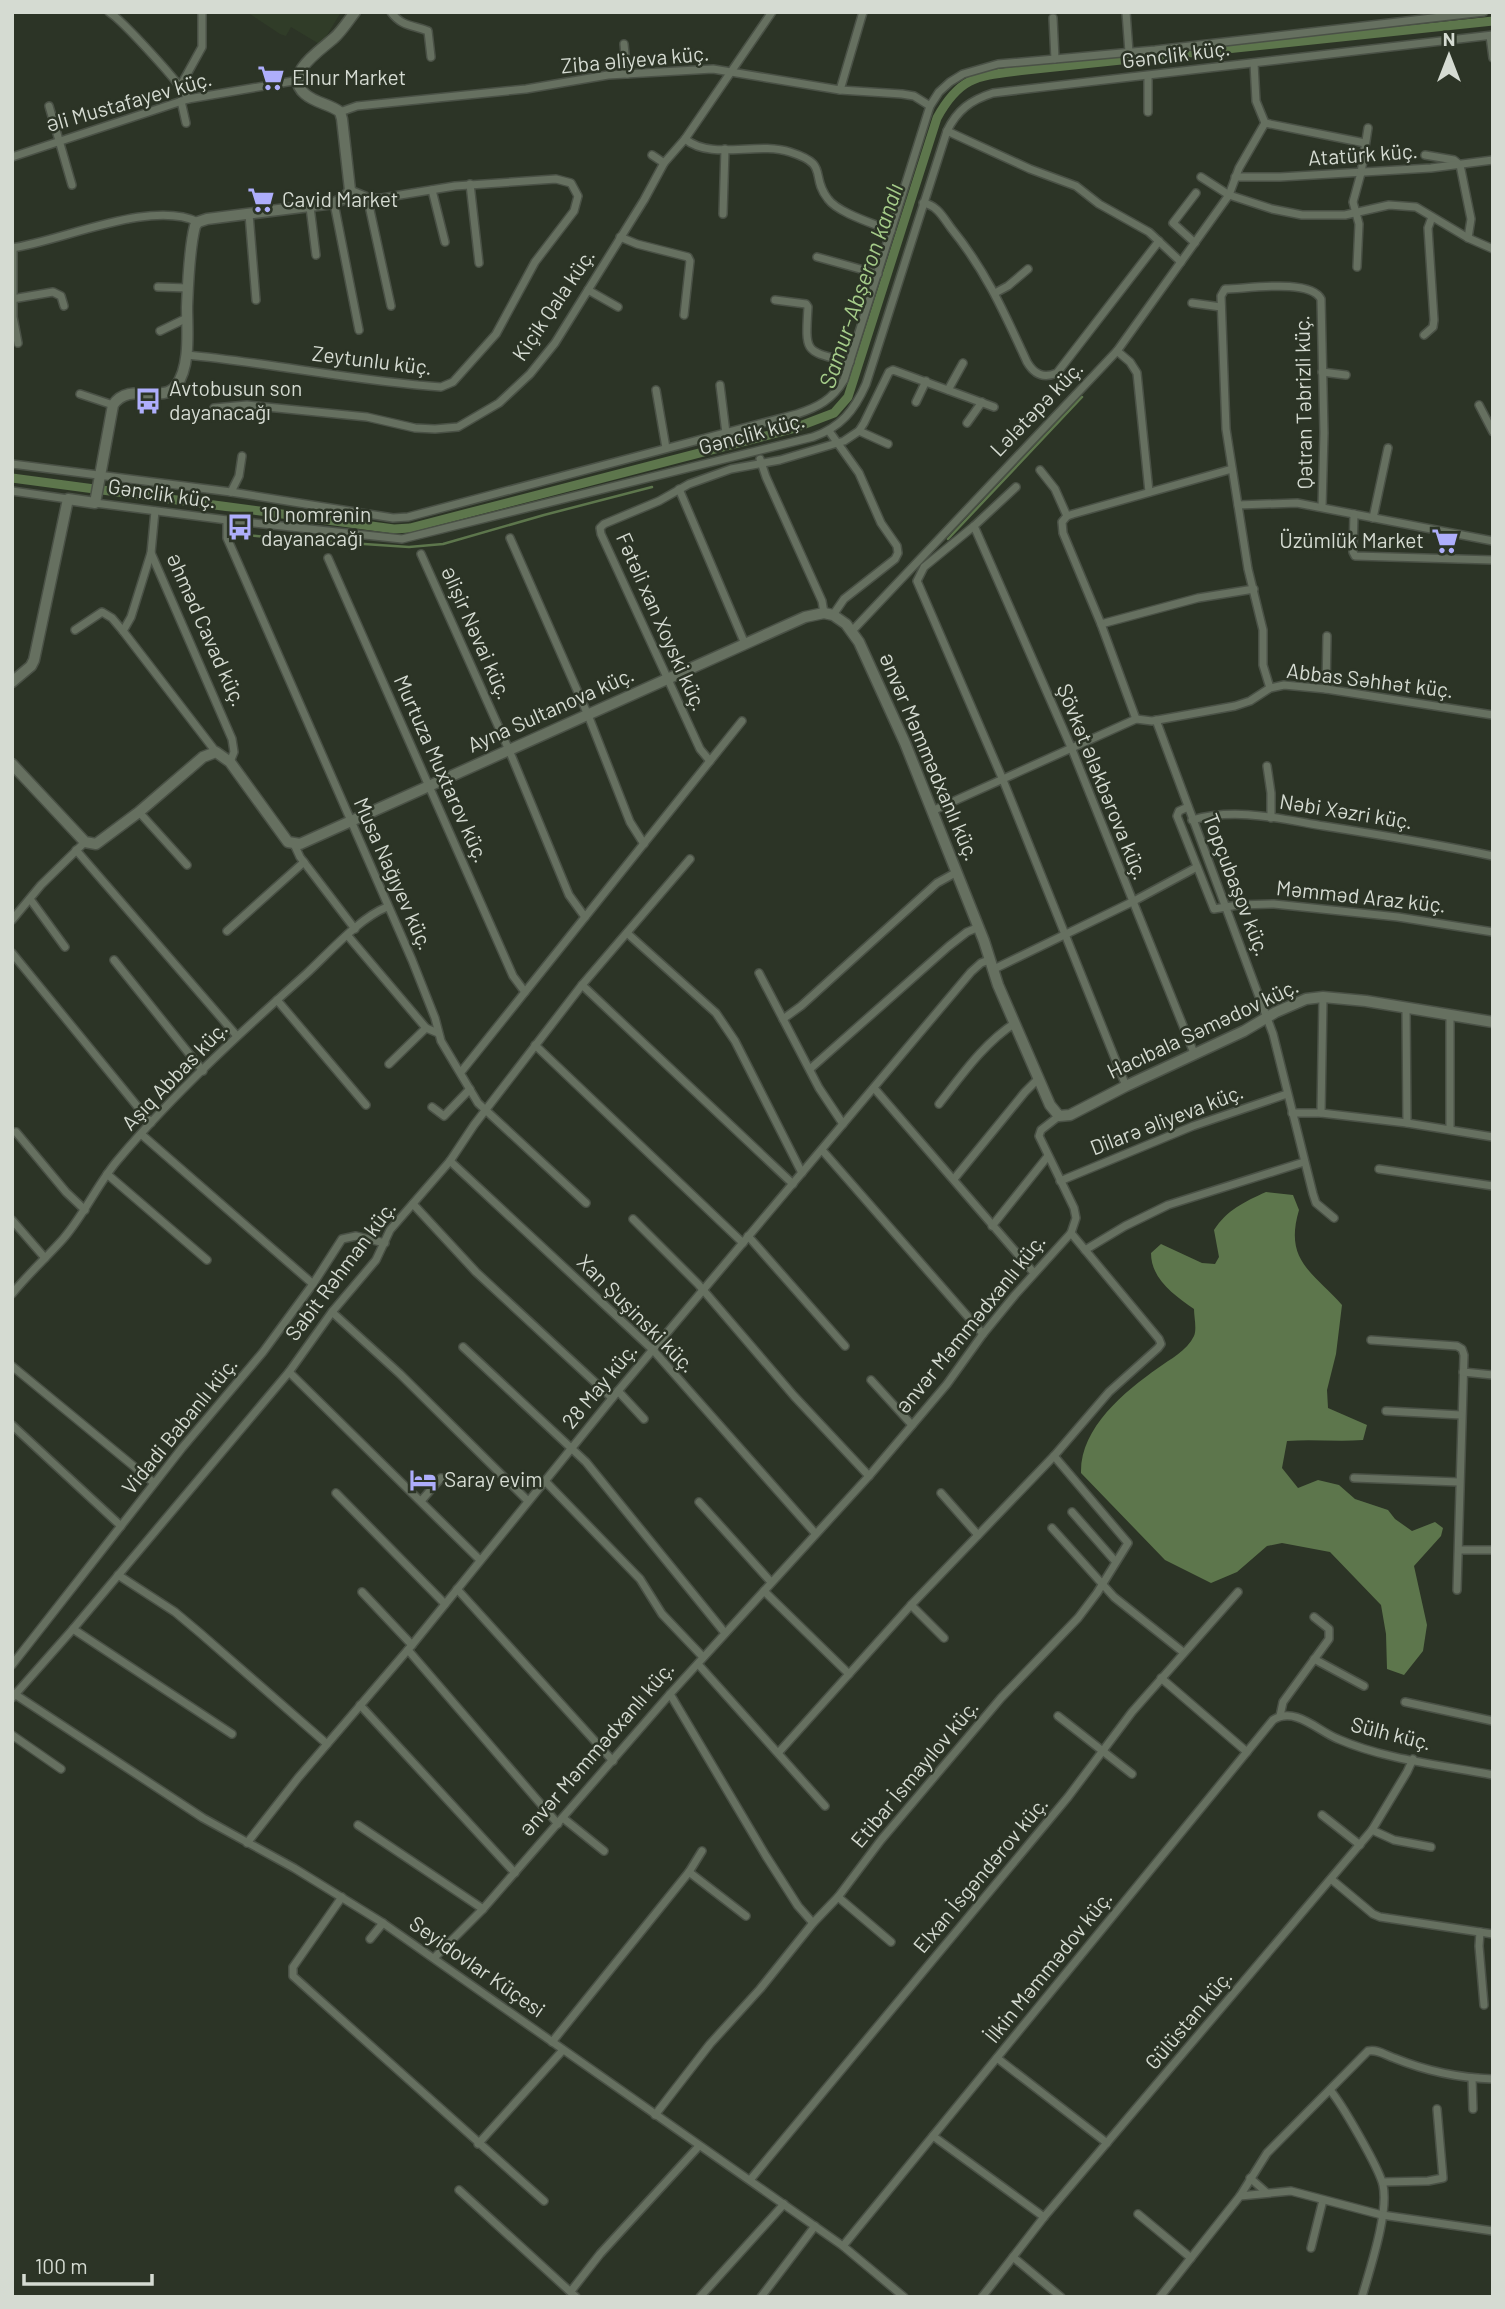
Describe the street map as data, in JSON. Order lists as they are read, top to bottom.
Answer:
{
  "streets": {
    "street": [
      "Gənclik küç.",
      "Ziba Əliyeva küç.",
      "Əli Mustafayev küç.",
      "Atatürk küç.",
      "Kiçik Qala küç.",
      "Zeytunlu küç.",
      "Qətran Təbrizli küç.",
      "Lələtəpə küç.",
      "Fətəli xan Xoyski küç.",
      "Əhməd Cavad küç.",
      "Əlişir Nəvai küç.",
      "Abbas Səhhət küç.",
      "Ayna Sultanova küç.",
      "Ənvər Məmmədxanlı küç.",
      "Murtuza Muxtarov küç.",
      "Şövkət Ələkbərova küç.",
      "Nəbi Xəzri küç.",
      "Musa Nağıyev küç.",
      "Topçubaşov küç.",
      "Məmməd Araz küç.",
      "Hacıbala Səmədov küç.",
      "Aşıq Abbas küç.",
      "Dilarə Əliyeva küç.",
      "Sabit Rəhman küç.",
      "Xan Şuşinski küç.",
      "28 May küç.",
      "Vidadi Babanlı küç.",
      "Sülh küç.",
      "Etibar İsmayılov küç.",
      "Elxan İsgəndərov küç.",
      "Seyidovlar Küçesi",
      "İlkin Məmmədov küç.",
      "Gülüstan küç."
    ]
  },
  "crossings": [
    ["Gənclik küç.", "Ziba Əliyeva küç."],
    ["Gənclik küç.", "Əhməd Cavad küç."],
    ["Gənclik küç.", "Musa Nağıyev küç."],
    ["Ziba Əliyeva küç.", "Kiçik Qala küç."],
    ["Atatürk küç.", "Lələtəpə küç."],
    ["Lələtəpə küç.", "Ənvər Məmmədxanlı küç."],
    ["Fətəli xan Xoyski küç.", "Ayna Sultanova küç."],
    ["Əlişir Nəvai küç.", "Ayna Sultanova küç."],
    ["Abbas Səhhət küç.", "Ənvər Məmmədxanlı küç."],
    ["Abbas Səhhət küç.", "Şövkət Ələkbərova küç."],
    ["Abbas Səhhət küç.", "Topçubaşov küç."],
    ["Ayna Sultanova küç.", "Ənvər Məmmədxanlı küç."],
    ["Ayna Sultanova küç.", "Murtuza Muxtarov küç."],
    ["Ayna Sultanova küç.", "Musa Nağıyev küç."],
    ["Ənvər Məmmədxanlı küç.", "Hacıbala Səmədov küç."],
    ["Ənvər Məmmədxanlı küç.", "Dilarə Əliyeva küç."],
    ["Ənvər Məmmədxanlı küç.", "Xan Şuşinski küç."],
    ["Ənvər Məmmədxanlı küç.", "28 May küç."],
    ["Ənvər Məmmədxanlı küç.", "Seyidovlar Küçesi"],
    ["Şövkət Ələkbərova küç.", "Hacıbala Səmədov küç."],
    ["Şövkət Ələkbərova küç.", "28 May küç."],
    ["Nəbi Xəzri küç.", "Topçubaşov küç."],
    ["Musa Nağıyev küç.", "Aşıq Abbas küç."],
    ["Musa Nağıyev küç.", "Sabit Rəhman küç."],
    ["Topçubaşov küç.", "Məmməd Araz küç."],
    ["Topçubaşov küç.", "Hacıbala Səmədov küç."],
    ["Topçubaşov küç.", "Dilarə Əliyeva küç."],
    ["Sabit Rəhman küç.", "Xan Şuşinski küç."],
    ["Sabit Rəhman küç.", "Vidadi Babanlı küç."],
    ["Sabit Rəhman küç.", "Seyidovlar Küçesi"],
    ["Xan Şuşinski küç.", "28 May küç."],
    ["28 May küç.", "Seyidovlar Küçesi"],
    ["Sülh küç.", "İlkin Məmmədov küç."],
    ["Sülh küç.", "Gülüstan küç."],
    ["Etibar İsmayılov küç.", "Seyidovlar Küçesi"],
    ["Elxan İsgəndərov küç.", "Seyidovlar Küçesi"],
    ["Seyidovlar Küçesi", "İlkin Məmmədov küç."]
  ],
  "water": ["Samur-Abşeron kanalı"],
  "places": {
    "supermarket": ["Elnur Market", "Cavid Market", "Üzümlük Market"],
    "bus stop": ["Avtobusun son dayanacağı", "10 nomrənin dayanacağı"],
    "hotel": ["Saray evim"]
  },
  "scale_bar": "100 m",
  "north": "top"
}
